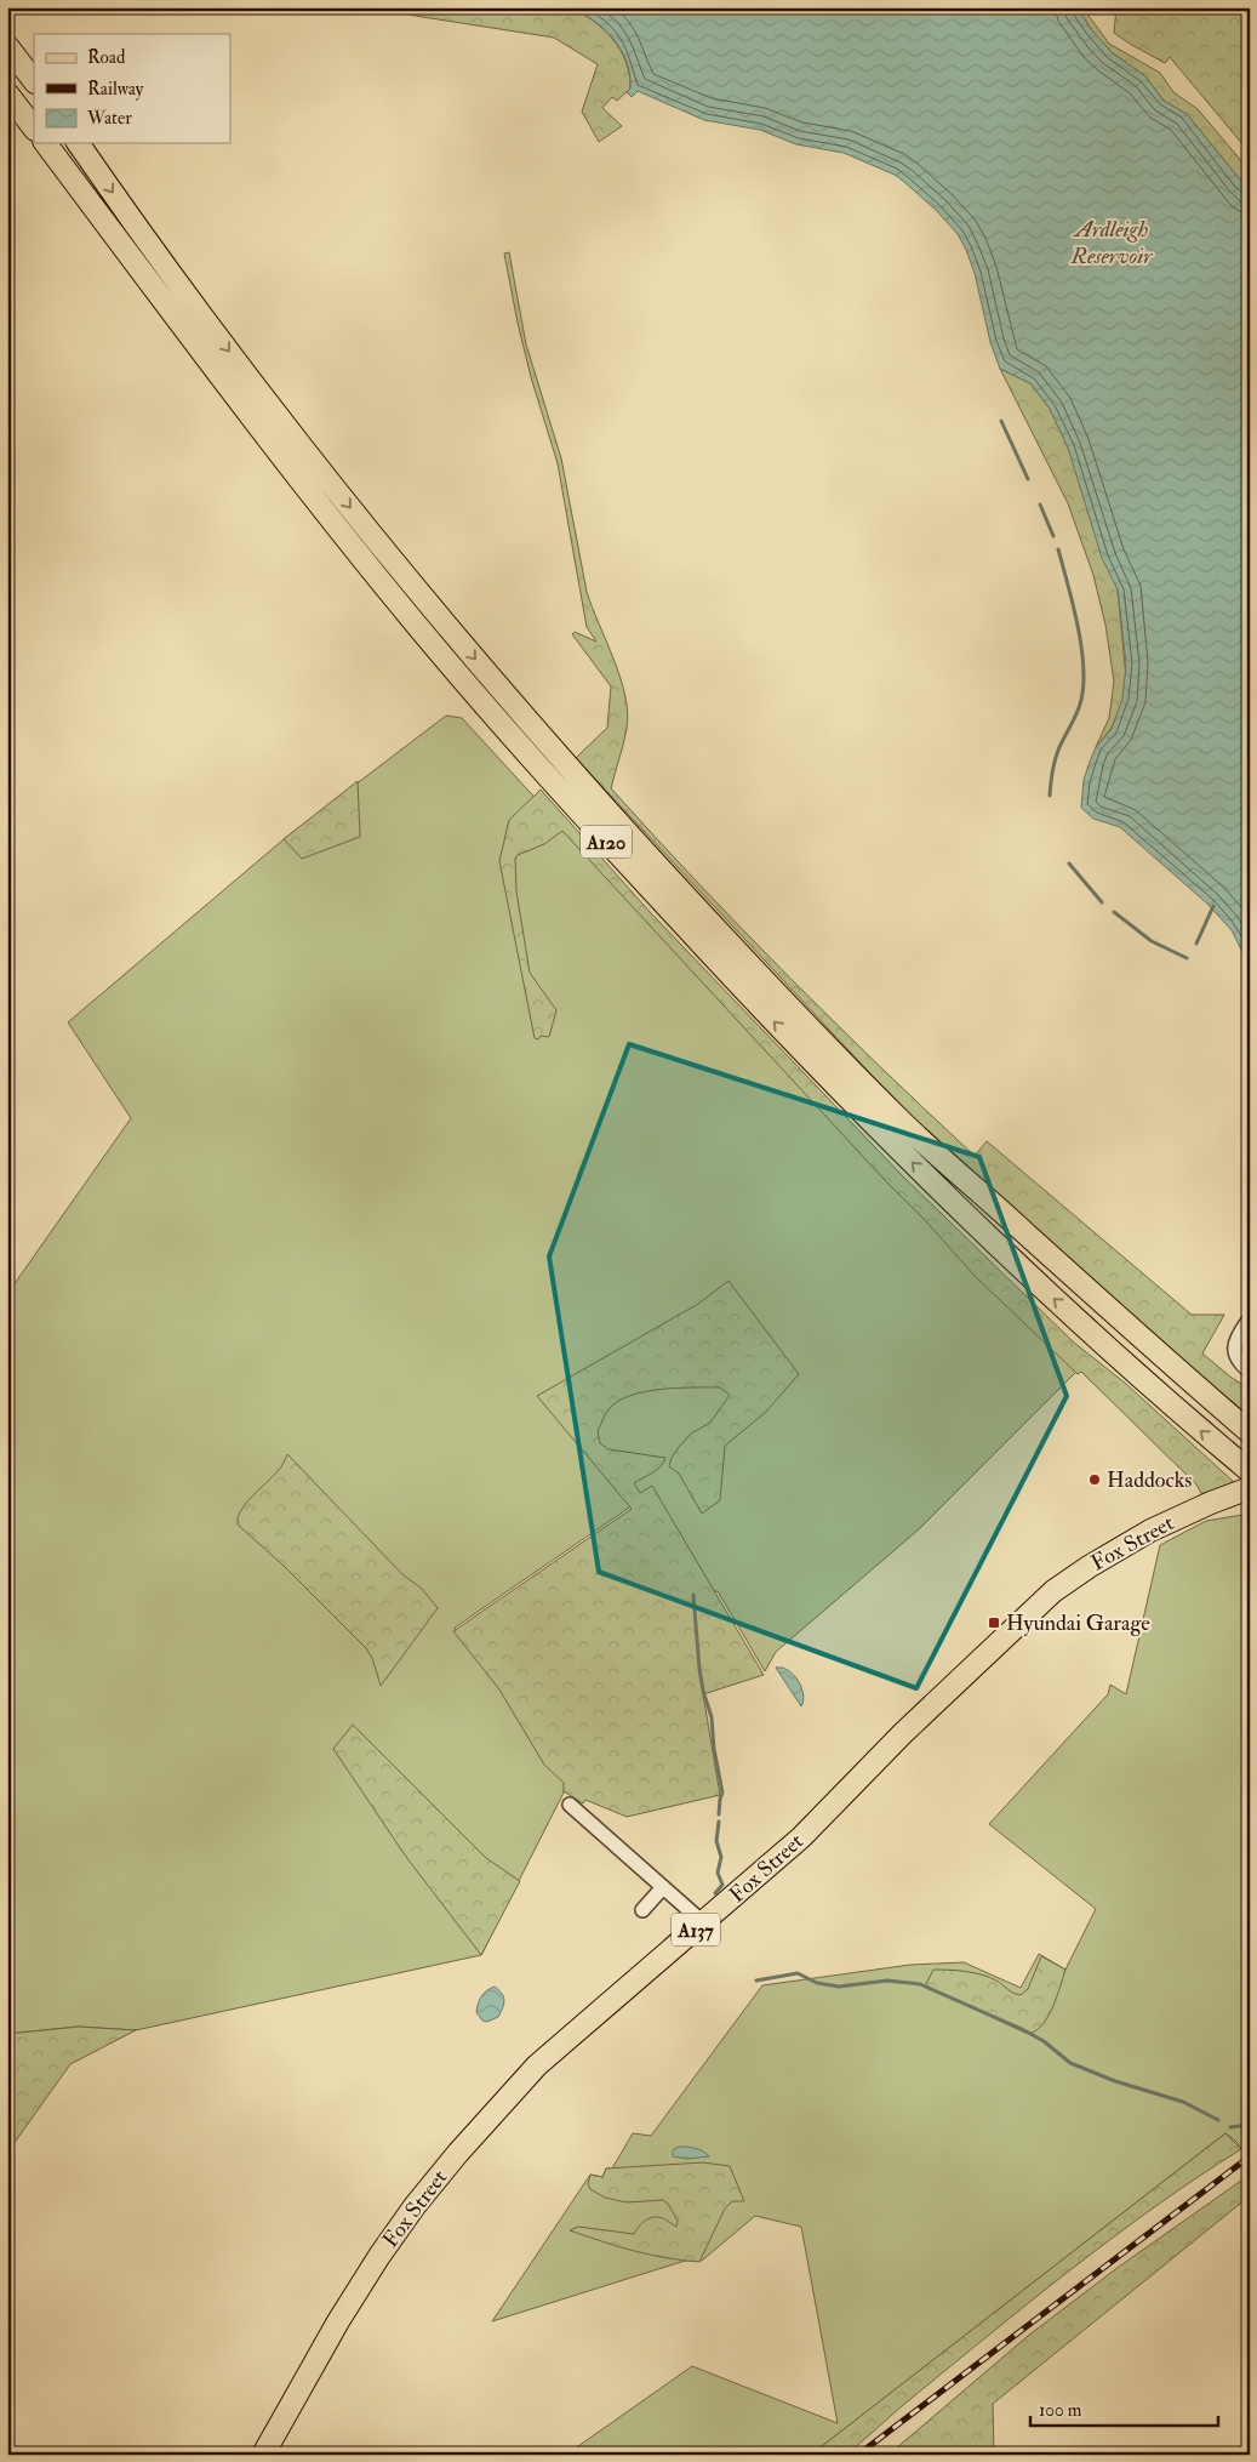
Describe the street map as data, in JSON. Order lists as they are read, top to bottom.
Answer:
{
  "streets": {
    "main road": ["A120", "Fox Street", "A137"]
  },
  "water": ["Ardleigh Reservoir"],
  "places": {
    "other": ["Haddocks"],
    "transit": ["Hyundai Garage"]
  },
  "legend": ["Road", "Railway", "Water"],
  "scale_bar": "100 m"
}
